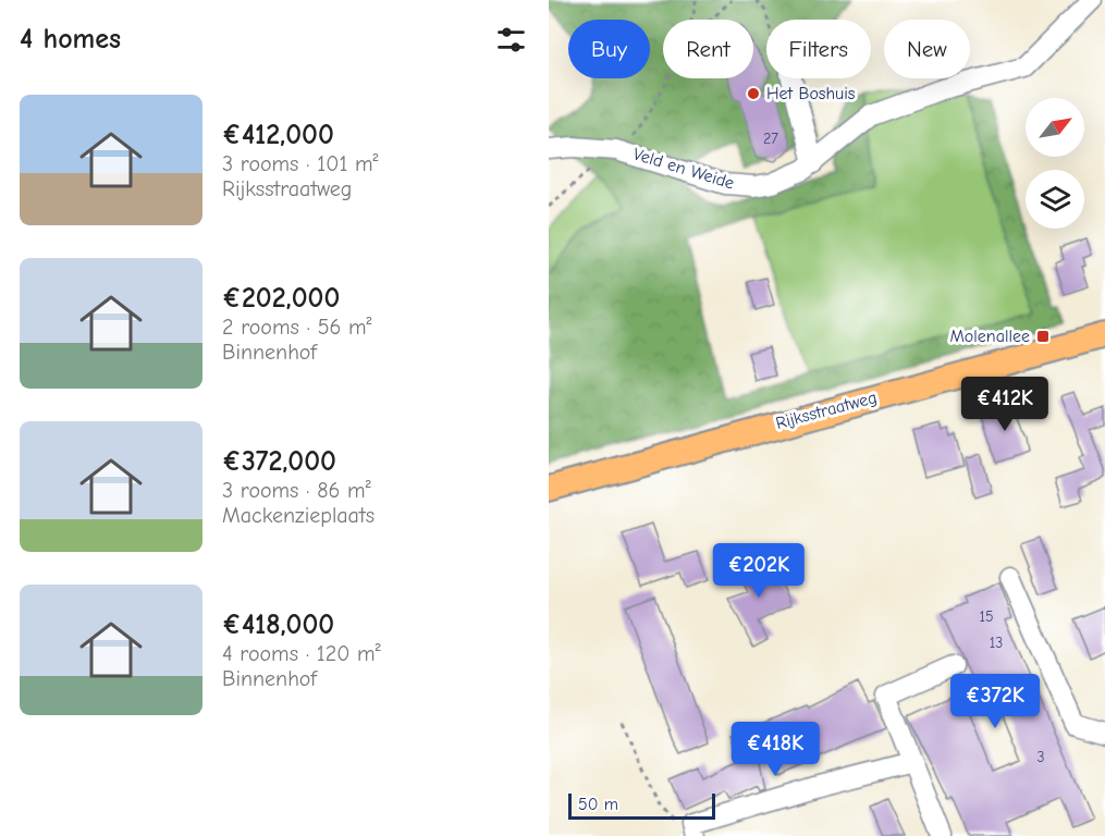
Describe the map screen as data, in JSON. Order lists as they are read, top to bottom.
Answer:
{
  "streets": {
    "main road": ["Rijksstraatweg"],
    "street": ["Veld en Weide"]
  },
  "places": {
    "other": ["Het Boshuis"],
    "transit": ["Molenallee"]
  },
  "house_numbers": [
    "27",
    "15",
    "13",
    "3"
  ],
  "scale_bar": "50 m",
  "north": "top right",
  "page": {
    "heading": "4 homes",
    "chip": [
      "Buy",
      "Rent",
      "Filters",
      "New"
    ],
    "list": [
      {
        "name": "€412,000",
        "note": "3 rooms · 101 m² · Rijksstraatweg"
      },
      {
        "name": "€202,000",
        "note": "2 rooms · 56 m² · Binnenhof"
      },
      {
        "name": "€372,000",
        "note": "3 rooms · 86 m² · Mackenzieplaats"
      },
      {
        "name": "€418,000",
        "note": "4 rooms · 120 m² · Binnenhof"
      }
    ],
    "price": [
      "€412K",
      "€202K",
      "€372K",
      "€418K"
    ],
    "scale": "50 m"
  }
}
